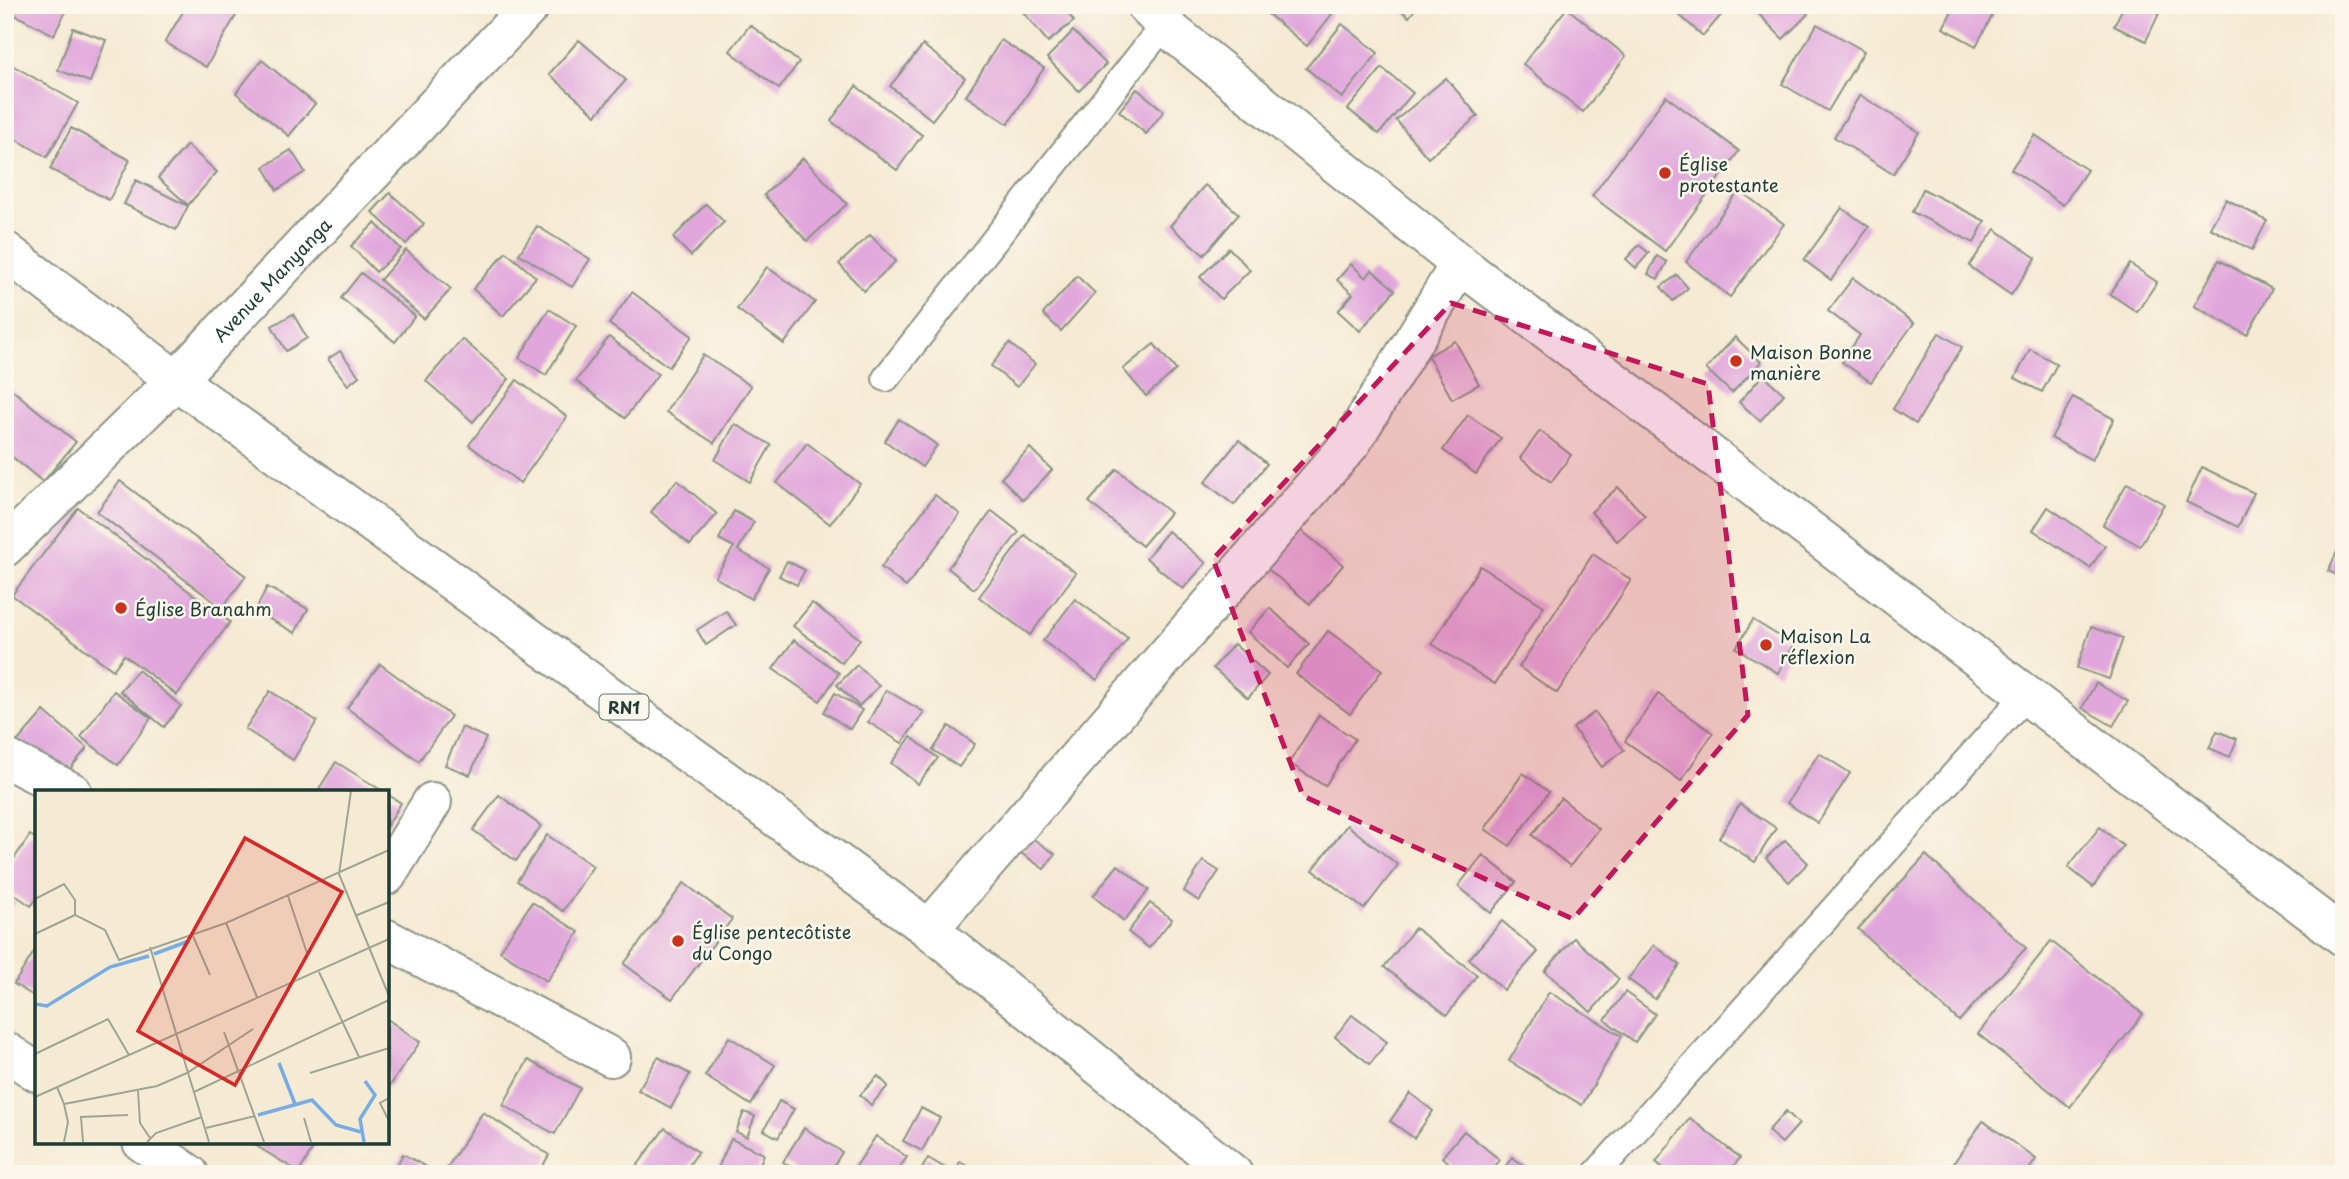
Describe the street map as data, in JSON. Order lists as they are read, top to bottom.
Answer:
{
  "streets": {
    "main road": ["Avenue Manyanga", "RN1"]
  },
  "crossings": [
    ["Avenue Manyanga", "RN1"]
  ],
  "places": [
    "Église protestante",
    "Maison Bonne manière",
    "Église Branahm",
    "Maison La réflexion",
    "Église pentecôtiste du Congo"
  ]
}
